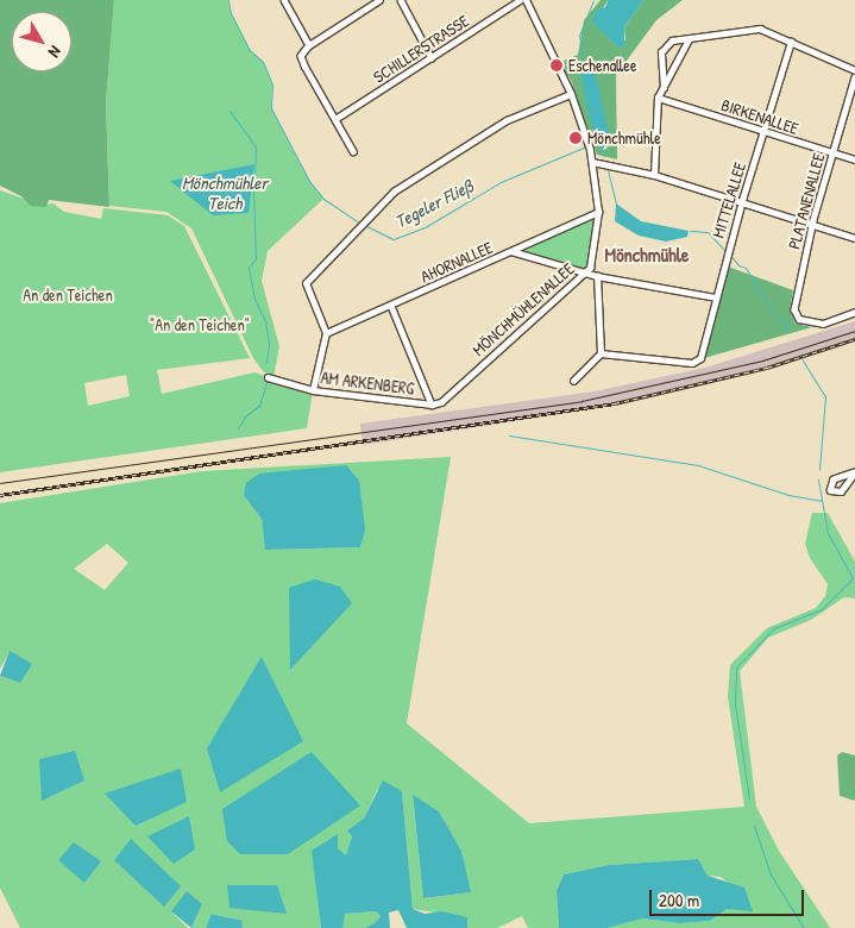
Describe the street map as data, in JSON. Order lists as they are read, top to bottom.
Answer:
{
  "streets": {
    "street": [
      "SCHILLERSTRASSE",
      "BIRKENALLEE",
      "MITTELALLEE",
      "PLATANENALLEE",
      "AHORNALLEE",
      "MÖNCHMÜHLENALLEE",
      "AM ARKENBERG"
    ]
  },
  "crossings": [
    ["BIRKENALLEE", "MITTELALLEE"],
    ["BIRKENALLEE", "PLATANENALLEE"],
    ["AHORNALLEE", "MÖNCHMÜHLENALLEE"],
    ["AHORNALLEE", "AM ARKENBERG"],
    ["MÖNCHMÜHLENALLEE", "AM ARKENBERG"]
  ],
  "districts": ["Mönchmühle"],
  "water": ["Mönchmühler Teich", "Tegeler Fließ"],
  "parks": ["An den Teichen", "\"An den Teichen\""],
  "places": ["Eschenallee", "Mönchmühle"],
  "scale_bar": "200 m",
  "north": "bottom right"
}
